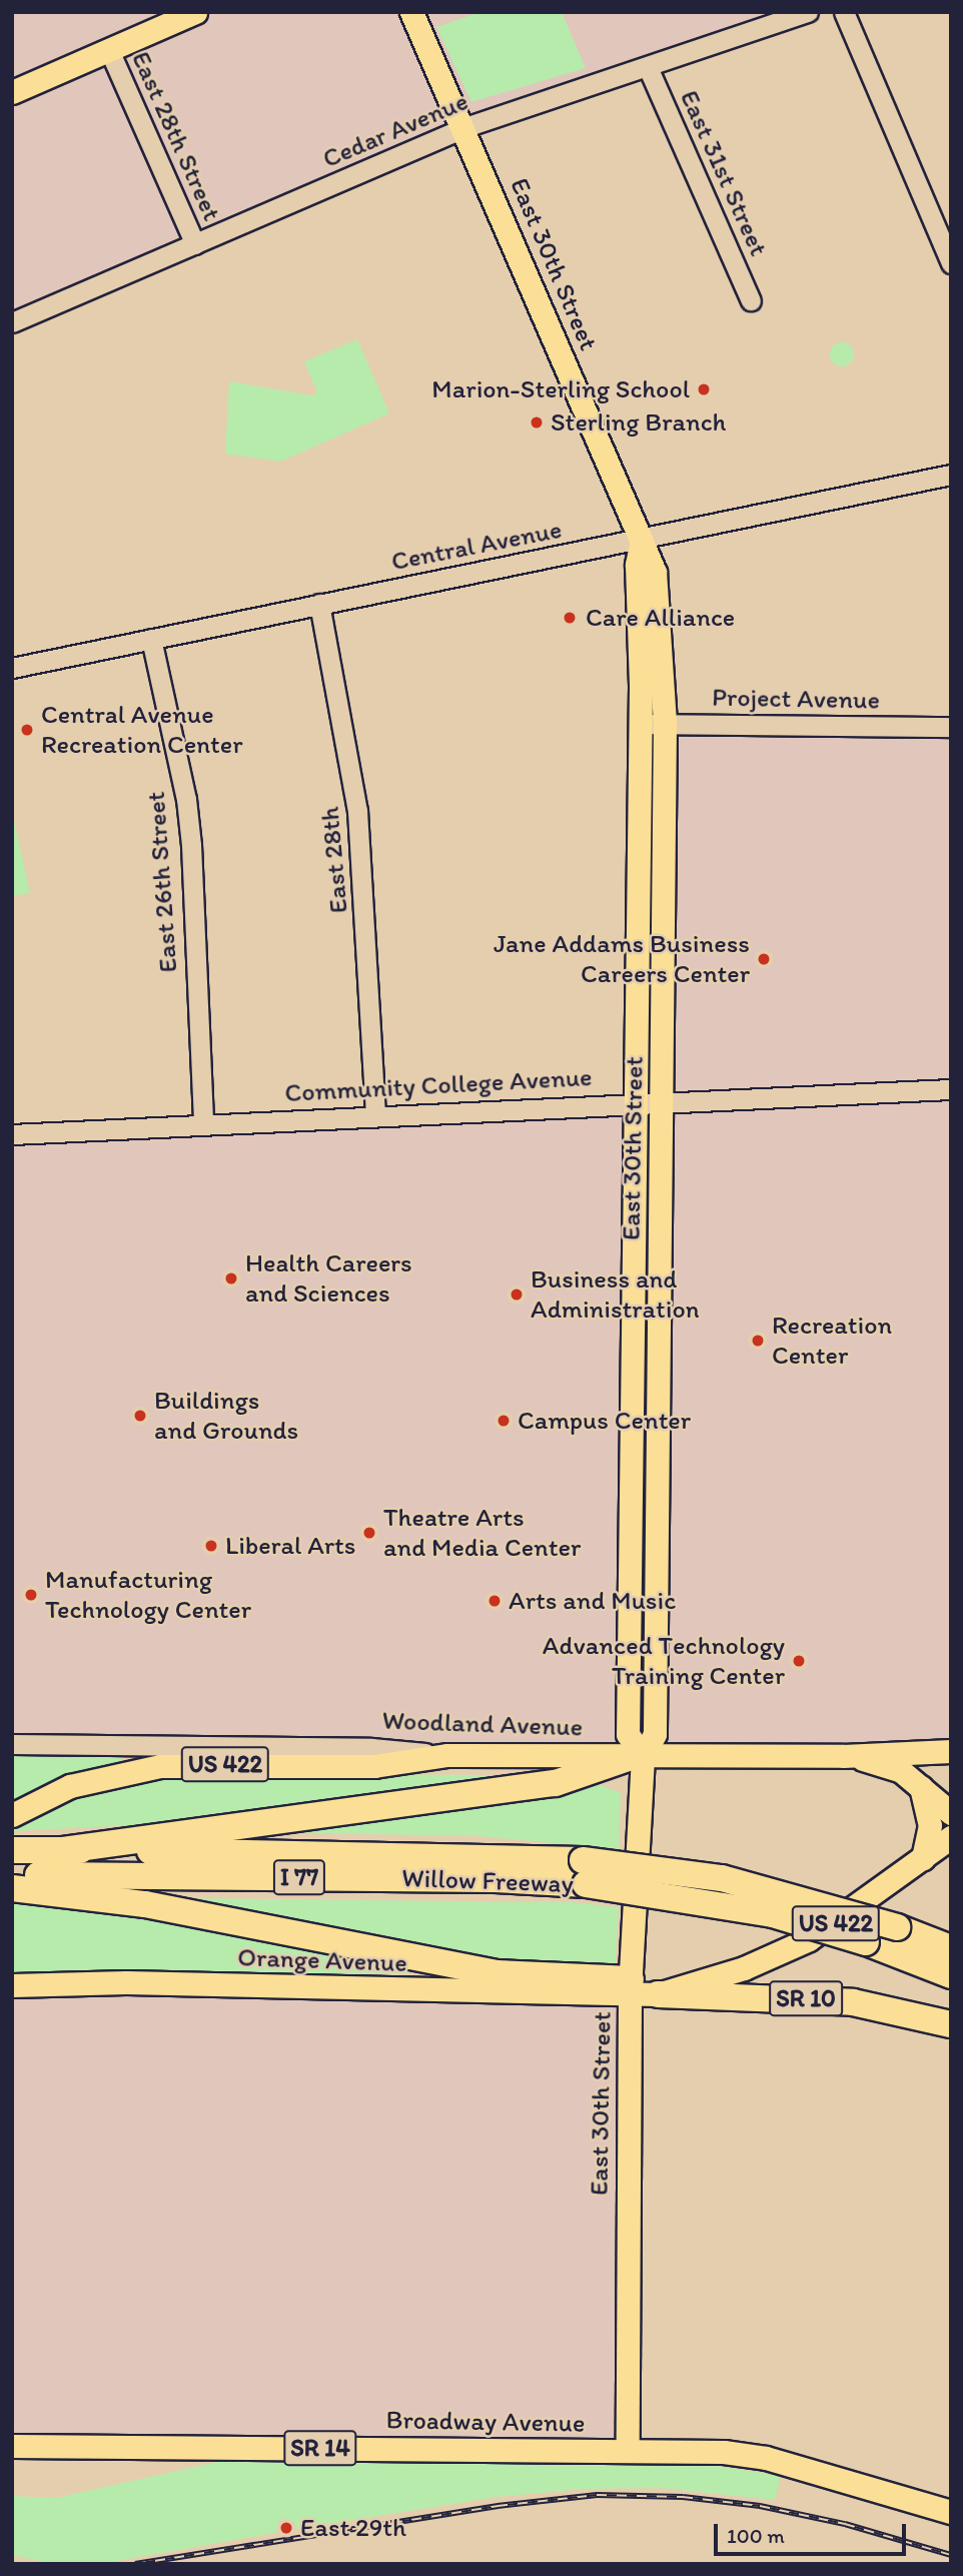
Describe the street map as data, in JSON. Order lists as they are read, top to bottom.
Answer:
{
  "streets": {
    "highway": ["I 77", "Willow Freeway", "SR 10"],
    "main road": [
      "East 30th Street",
      "Woodland Avenue",
      "US 422",
      "Orange Avenue",
      "Broadway Avenue",
      "SR 14"
    ],
    "street": [
      "Cedar Avenue",
      "East 28th Street",
      "East 31st Street",
      "Central Avenue",
      "Project Avenue",
      "East 28th",
      "East 26th Street",
      "Community College Avenue"
    ]
  },
  "crossings": [
    ["Cedar Avenue", "East 28th Street"],
    ["Cedar Avenue", "East 31st Street"],
    ["Cedar Avenue", "East 30th Street"],
    ["East 30th Street", "Central Avenue"],
    ["East 30th Street", "Project Avenue"],
    ["East 30th Street", "Community College Avenue"],
    ["East 30th Street", "Woodland Avenue"],
    ["East 30th Street", "US 422"],
    ["East 30th Street", "Orange Avenue"],
    ["East 30th Street", "Broadway Avenue"],
    ["Central Avenue", "East 28th"],
    ["Central Avenue", "East 26th Street"],
    ["East 28th", "Community College Avenue"],
    ["East 26th Street", "Community College Avenue"],
    ["Woodland Avenue", "US 422"],
    ["US 422", "Orange Avenue"],
    ["US 422", "SR 10"]
  ],
  "places": [
    "Marion-Sterling School",
    "Sterling Branch",
    "Care Alliance",
    "Central Avenue Recreation Center",
    "Jane Addams Business Careers Center",
    "Health Careers and Sciences",
    "Business and Administration",
    "Recreation Center",
    "Buildings and Grounds",
    "Campus Center",
    "Theatre Arts and Media Center",
    "Liberal Arts",
    "Manufacturing Technology Center",
    "Arts and Music",
    "Advanced Technology Training Center",
    "East 29th"
  ],
  "scale_bar": "100 m"
}
